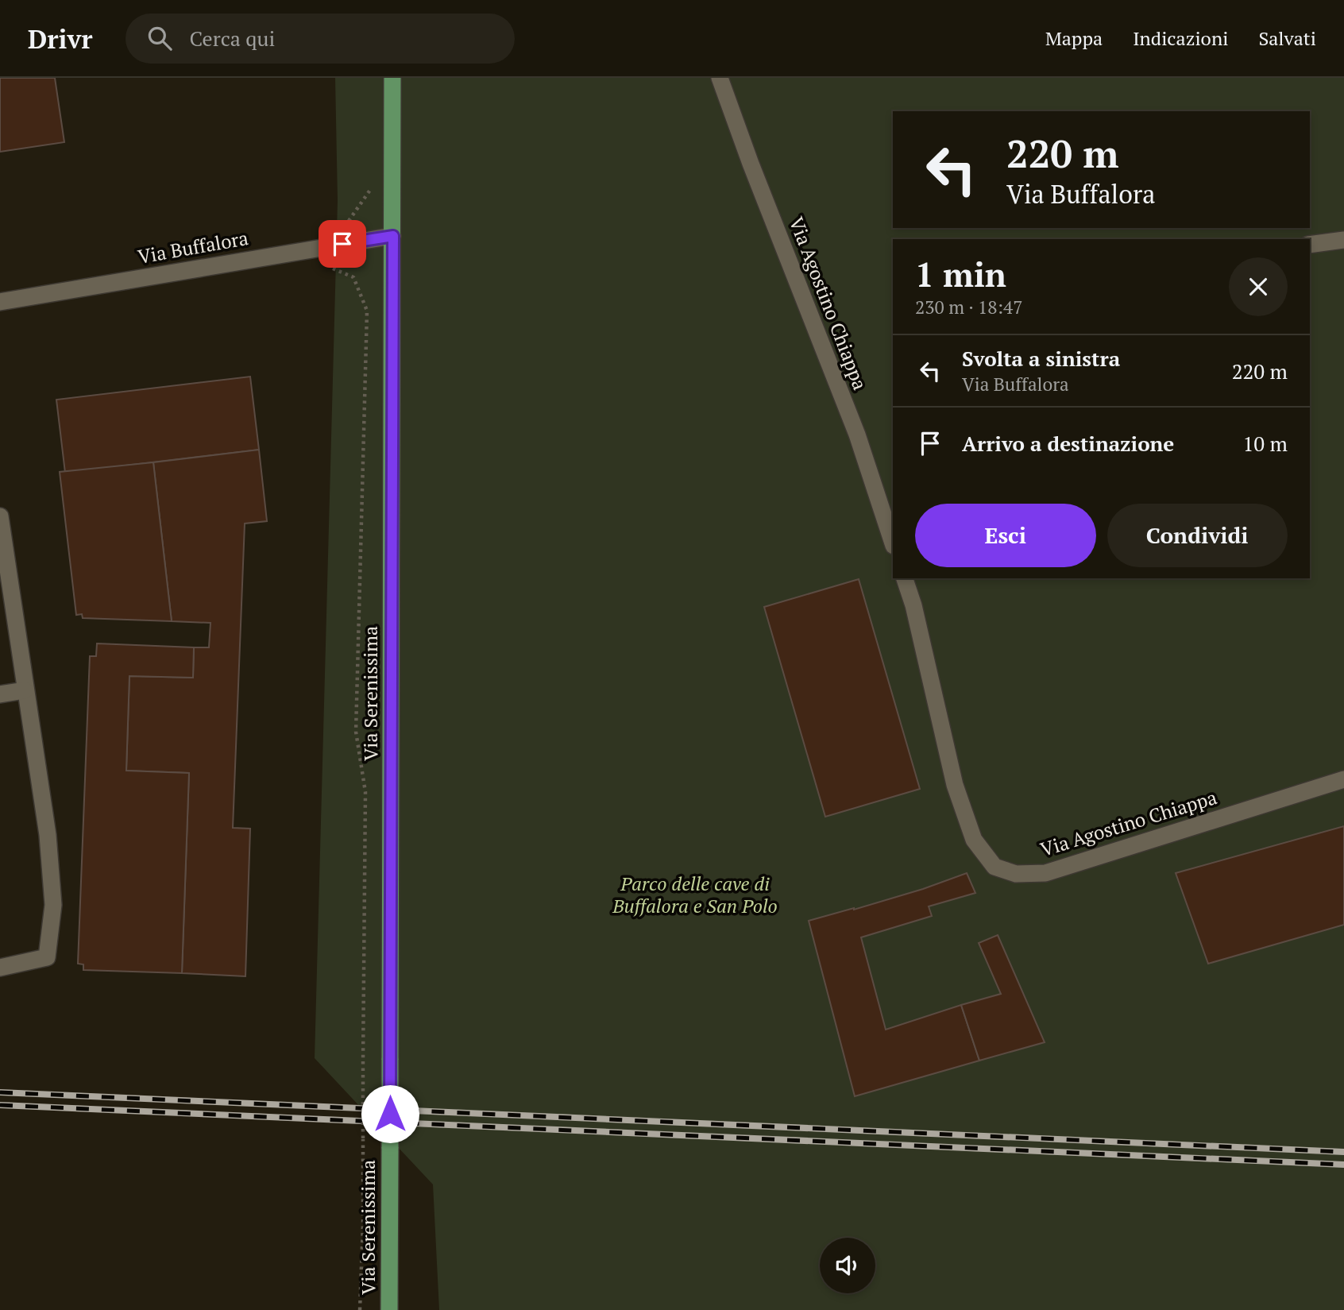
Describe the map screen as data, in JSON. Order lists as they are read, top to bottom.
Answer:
{
  "streets": {
    "main road": ["Via Serenissima"],
    "street": ["Via Buffalora", "Via Agostino Chiappa"]
  },
  "crossings": [
    ["Via Buffalora", "Via Serenissima"]
  ],
  "parks": ["Parco delle cave di Buffalora e San Polo"],
  "page": {
    "header": "Drivr",
    "search": "Cerca qui",
    "nav": ["Mappa", "Indicazioni", "Salvati"],
    "turn": ["220 m", "Via Buffalora"],
    "heading": ["1 min", "230 m · 18:47"],
    "list": [
      {
        "name": "Svolta a sinistra",
        "note": "Via Buffalora",
        "value": "220 m"
      },
      {
        "name": "Arrivo a destinazione",
        "value": "10 m"
      }
    ],
    "buttons": ["Esci", "Condividi"]
  }
}
